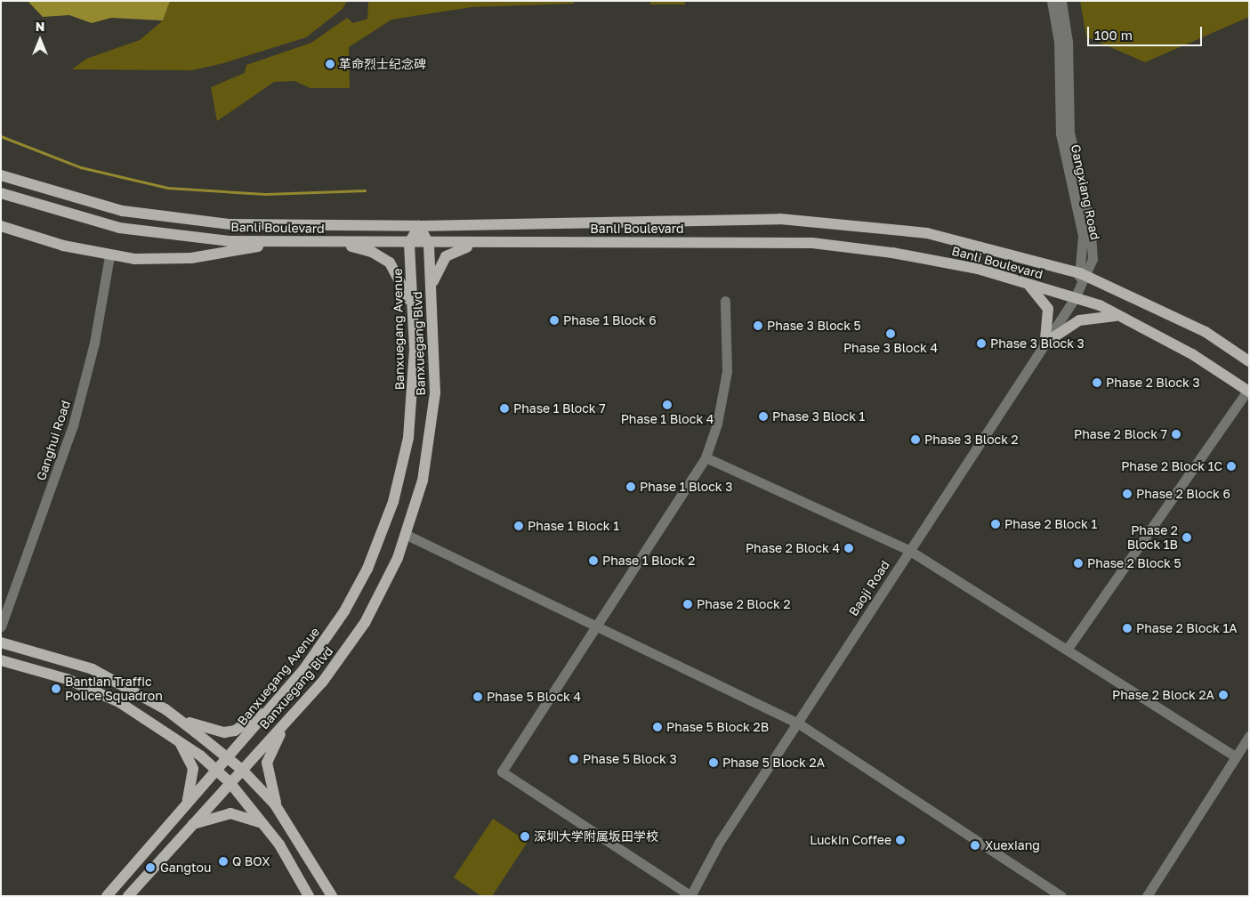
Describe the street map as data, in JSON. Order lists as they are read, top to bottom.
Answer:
{
  "streets": {
    "main road": ["Banli Boulevard", "Banxuegang Avenue", "Banxuegang Blvd"],
    "street": ["Gangxiang Road", "Ganghui Road", "Baoji Road"]
  },
  "crossings": [
    ["Gangxiang Road", "Banli Boulevard"],
    ["Gangxiang Road", "Baoji Road"],
    ["Banli Boulevard", "Banxuegang Avenue"],
    ["Banli Boulevard", "Banxuegang Blvd"],
    ["Banli Boulevard", "Baoji Road"]
  ],
  "places": [
    "革命烈士纪念碑",
    "Phase 1 Block 6",
    "Phase 3 Block 5",
    "Phase 3 Block 4",
    "Phase 3 Block 3",
    "Phase 2 Block 3",
    "Phase 1 Block 4",
    "Phase 1 Block 7",
    "Phase 3 Block 1",
    "Phase 2 Block 7",
    "Phase 3 Block 2",
    "Phase 2 Block 1C",
    "Phase 1 Block 3",
    "Phase 2 Block 6",
    "Phase 2 Block 1",
    "Phase 1 Block 1",
    "Phase 2 Block 1B",
    "Phase 2 Block 4",
    "Phase 1 Block 2",
    "Phase 2 Block 5",
    "Phase 2 Block 2",
    "Phase 2 Block 1A",
    "Bantian Traffic Police Squadron",
    "Phase 2 Block 2A",
    "Phase 5 Block 4",
    "Phase 5 Block 2B",
    "Phase 5 Block 3",
    "Phase 5 Block 2A",
    "深圳大学附属坂田学校",
    "Luckin Coffee",
    "Xuexiang",
    "Q BOX",
    "Gangtou"
  ],
  "scale_bar": "100 m",
  "north": "top"
}
